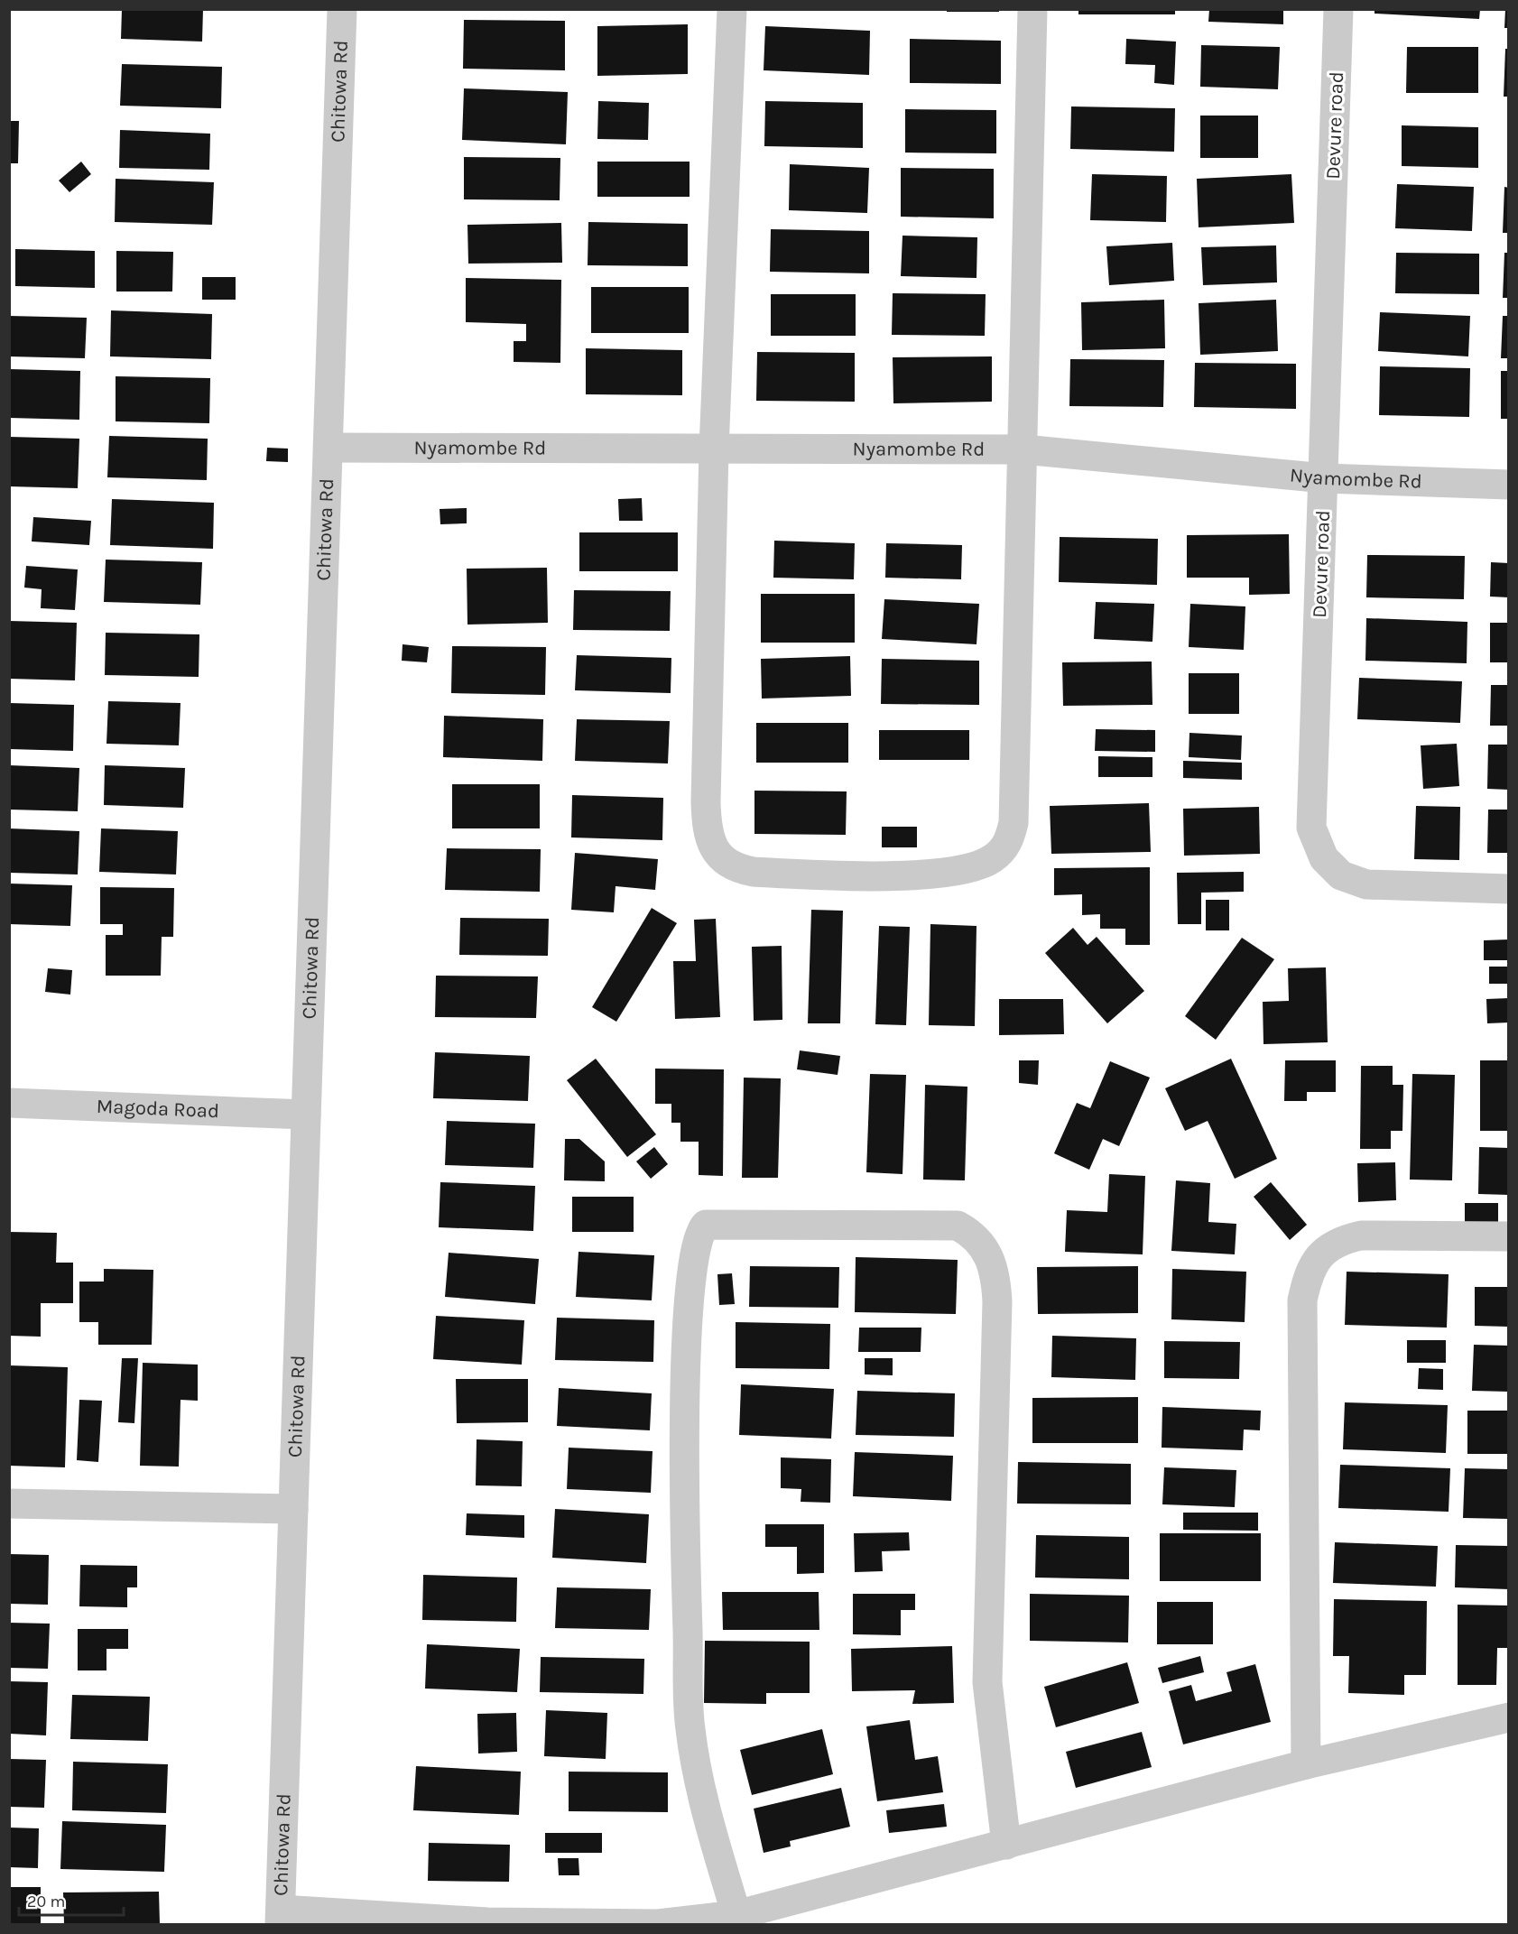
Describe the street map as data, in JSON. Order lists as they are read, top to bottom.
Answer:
{
  "streets": {
    "street": [
      "Chitowa Rd",
      "Devure road",
      "Nyamombe Rd",
      "Magoda Road"
    ]
  },
  "crossings": [
    ["Chitowa Rd", "Nyamombe Rd"],
    ["Chitowa Rd", "Magoda Road"],
    ["Devure road", "Nyamombe Rd"]
  ],
  "scale_bar": "20 m"
}
